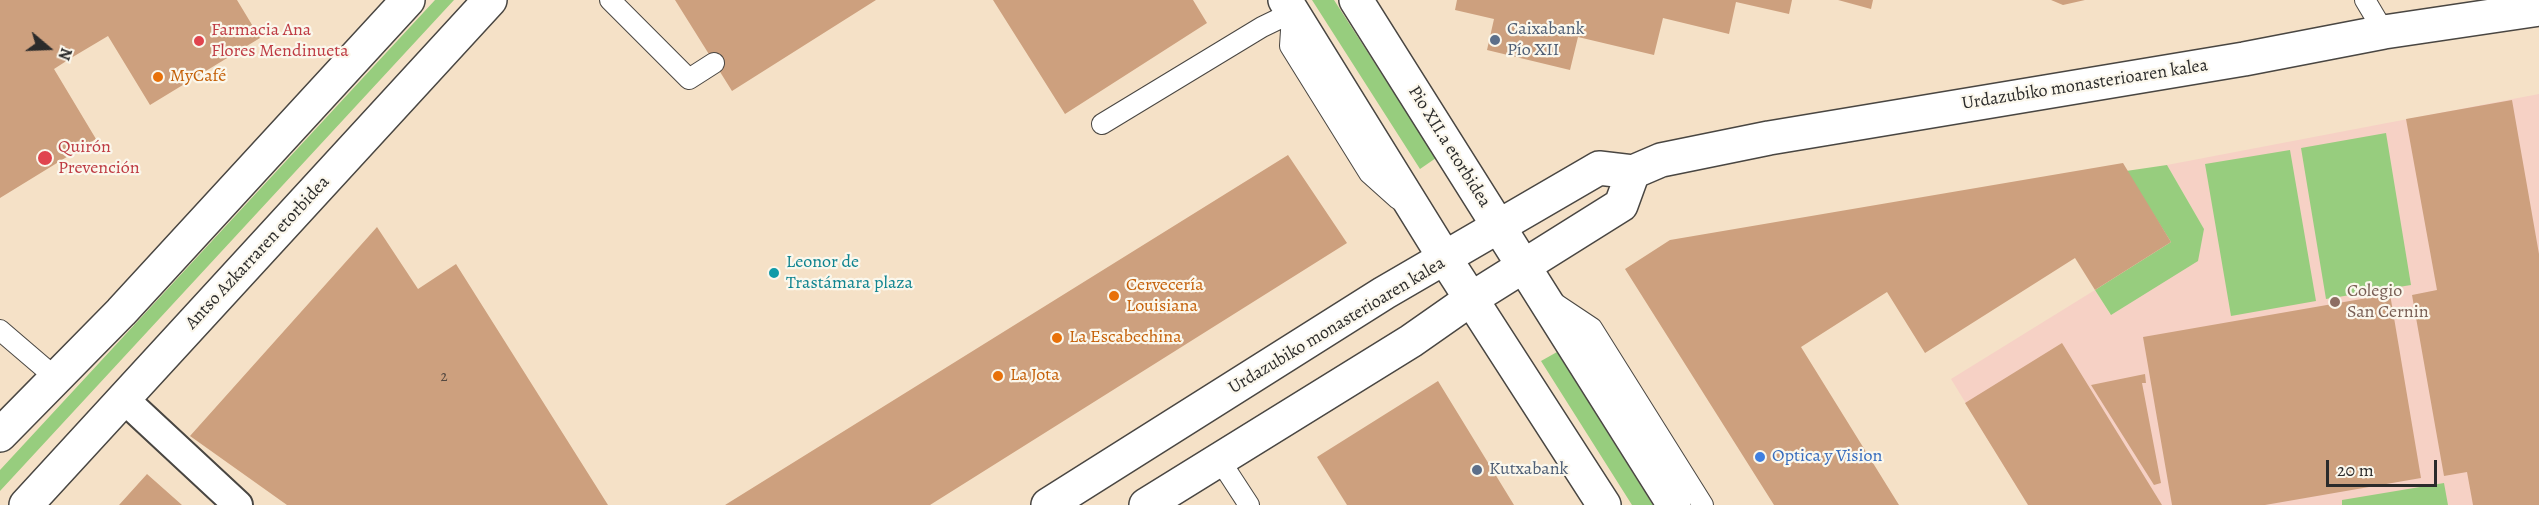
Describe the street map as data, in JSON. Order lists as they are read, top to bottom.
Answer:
{
  "streets": {
    "main road": ["Urdazubiko monasterioaren kalea", "Pio XII.a etorbidea", "Antso Azkarraren etorbidea"]
  },
  "crossings": [
    ["Urdazubiko monasterioaren kalea", "Pio XII.a etorbidea"]
  ],
  "places": [
    "Caixabank Pío XII",
    "Farmacia Ana Flores Mendinueta",
    "MyCafé",
    "Quirón Prevención",
    "Leonor de Trastámara plaza",
    "Cervecería Louisiana",
    "Colegio San Cernin",
    "La Escabechina",
    "La Jota",
    "Optica y Vision",
    "Kutxabank"
  ],
  "house_numbers": ["2"],
  "scale_bar": "20 m",
  "north": "right"
}
